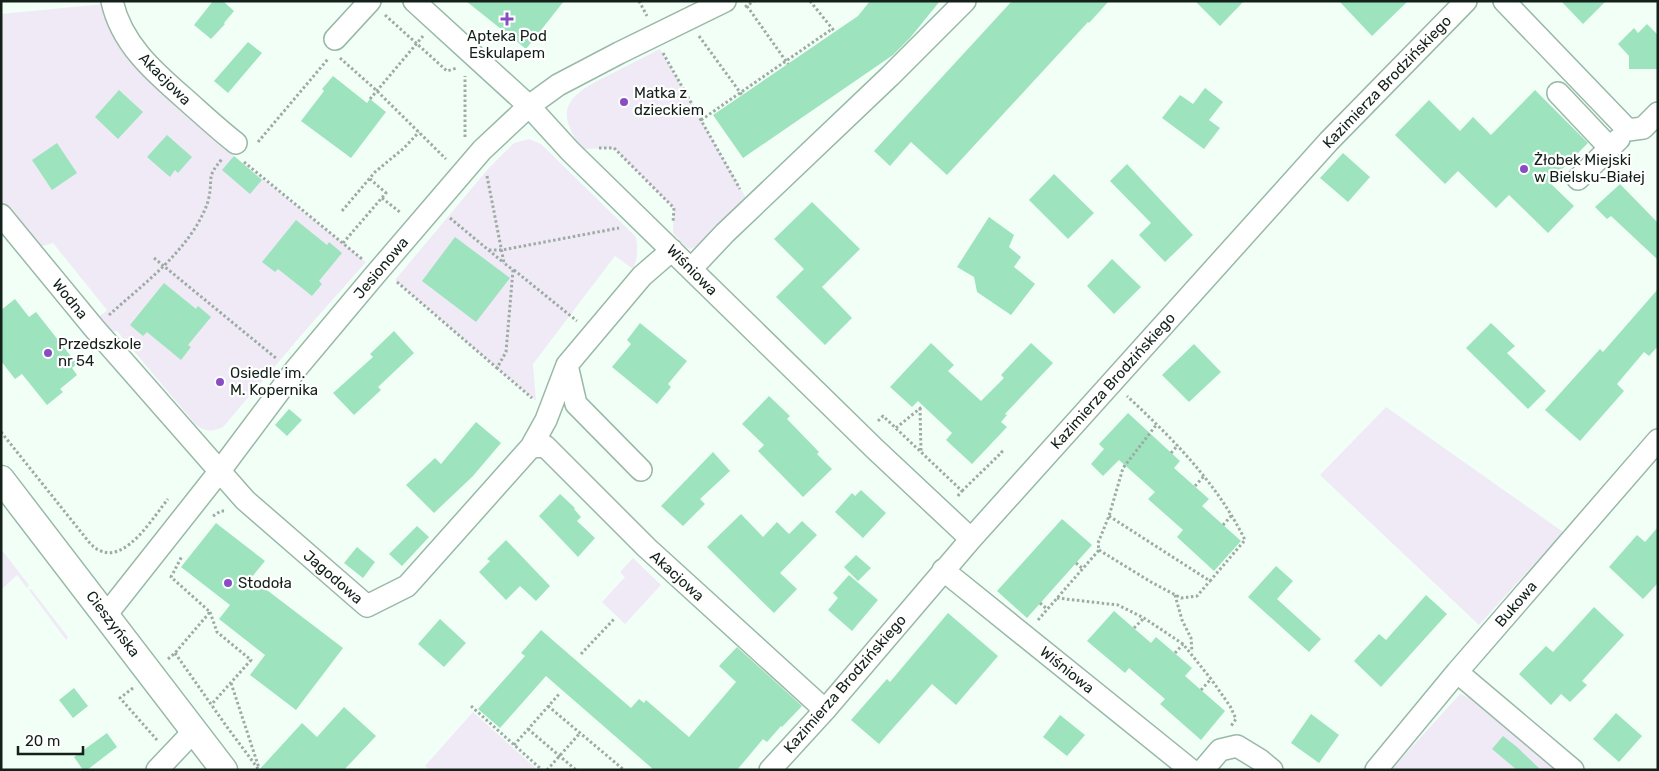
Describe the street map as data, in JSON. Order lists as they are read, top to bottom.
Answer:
{
  "streets": {
    "main road": ["Cieszyńska"],
    "street": [
      "Akacjowa",
      "Kazimierza Brodzińskiego",
      "Jesionowa",
      "Wiśniowa",
      "Wodna",
      "Jagodowa",
      "Bukowa"
    ]
  },
  "crossings": [
    ["Akacjowa", "Kazimierza Brodzińskiego"],
    ["Akacjowa", "Jagodowa"],
    ["Kazimierza Brodzińskiego", "Wiśniowa"],
    ["Jesionowa", "Wiśniowa"],
    ["Jesionowa", "Wodna"],
    ["Jesionowa", "Jagodowa"],
    ["Jesionowa", "Cieszyńska"],
    ["Wodna", "Jagodowa"]
  ],
  "places": {
    "health": ["Apteka Pod Eskulapem"],
    "other": [
      "Matka z dzieckiem",
      "Żłobek Miejski w Bielsku-Białej",
      "Przedszkole nr 54",
      "Osiedle im. M. Kopernika",
      "Stodoła"
    ]
  },
  "scale_bar": "20 m"
}
